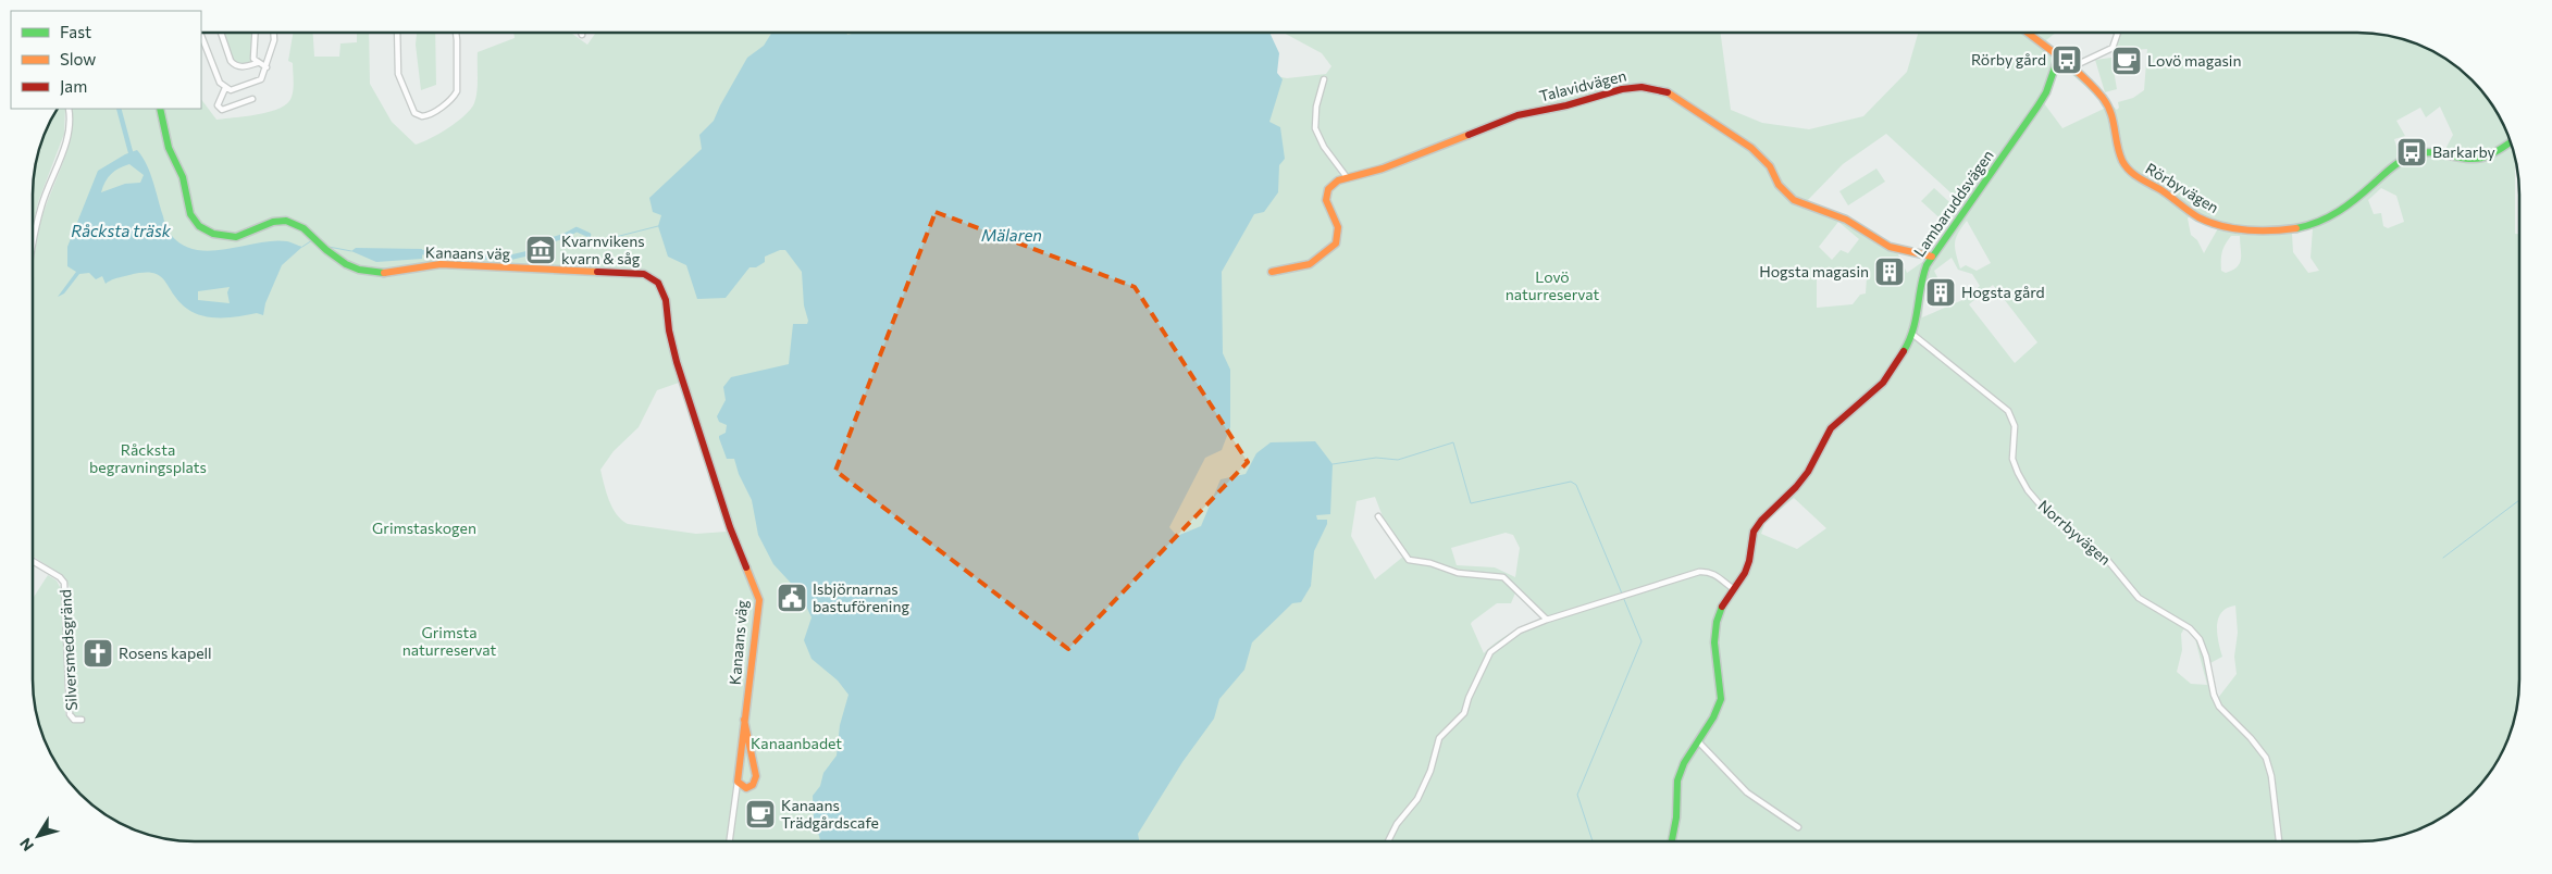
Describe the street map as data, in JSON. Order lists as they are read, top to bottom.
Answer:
{
  "streets": {
    "street": [
      "Talavidvägen",
      "Rörbyvägen",
      "Lambaruddsvägen",
      "Kanaans väg",
      "Norrbyvägen",
      "Silversmedsgränd"
    ]
  },
  "crossings": [
    ["Talavidvägen", "Lambaruddsvägen"],
    ["Rörbyvägen", "Lambaruddsvägen"],
    ["Lambaruddsvägen", "Norrbyvägen"]
  ],
  "water": ["Råcksta träsk", "Mälaren"],
  "parks": [
    "Lovö naturreservat",
    "Råcksta begravningsplats",
    "Grimstaskogen",
    "Grimsta naturreservat",
    "Kanaanbadet"
  ],
  "places": {
    "bus stop": ["Rörby gård", "Barkarby"],
    "cafe": ["Lovö magasin", "Kanaans Trädgårdscafe"],
    "museum": ["Kvarnvikens kvarn & såg"],
    "building": ["Hogsta magasin", "Hogsta gård"],
    "public building": ["Isbjörnarnas bastuförening"],
    "church": ["Rosens kapell"]
  },
  "legend": ["Fast", "Slow", "Jam"],
  "north": "bottom left"
}
